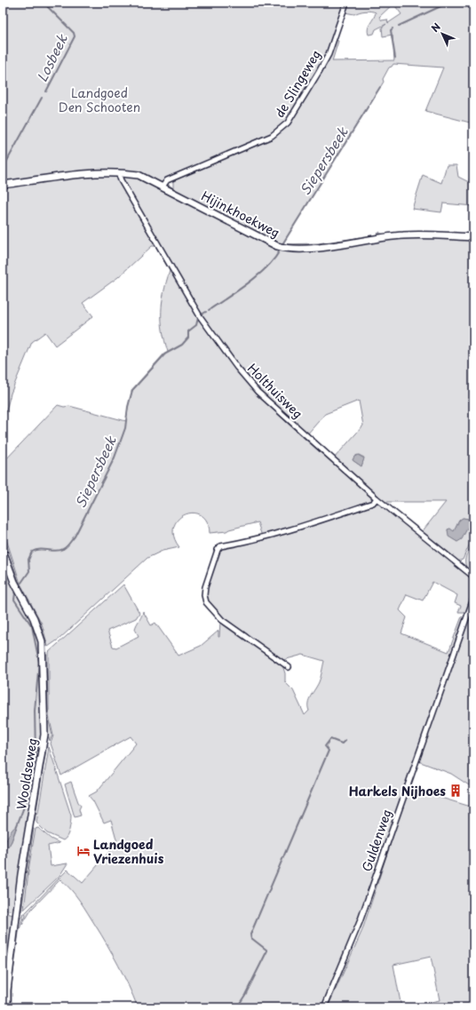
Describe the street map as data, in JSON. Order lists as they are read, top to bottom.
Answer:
{
  "streets": {
    "street": [
      "de Slingeweg",
      "Hijinkhoekweg",
      "Holthuisweg",
      "Wooldseweg",
      "Guldenweg"
    ]
  },
  "crossings": [
    ["de Slingeweg", "Hijinkhoekweg"],
    ["Hijinkhoekweg", "Holthuisweg"]
  ],
  "water": ["Losbeek", "Siepersbeek"],
  "parks": ["Landgoed Den Schooten"],
  "places": {
    "building": ["Harkels Nijhoes"],
    "hotel": ["Landgoed Vriezenhuis"]
  },
  "north": "top left"
}
